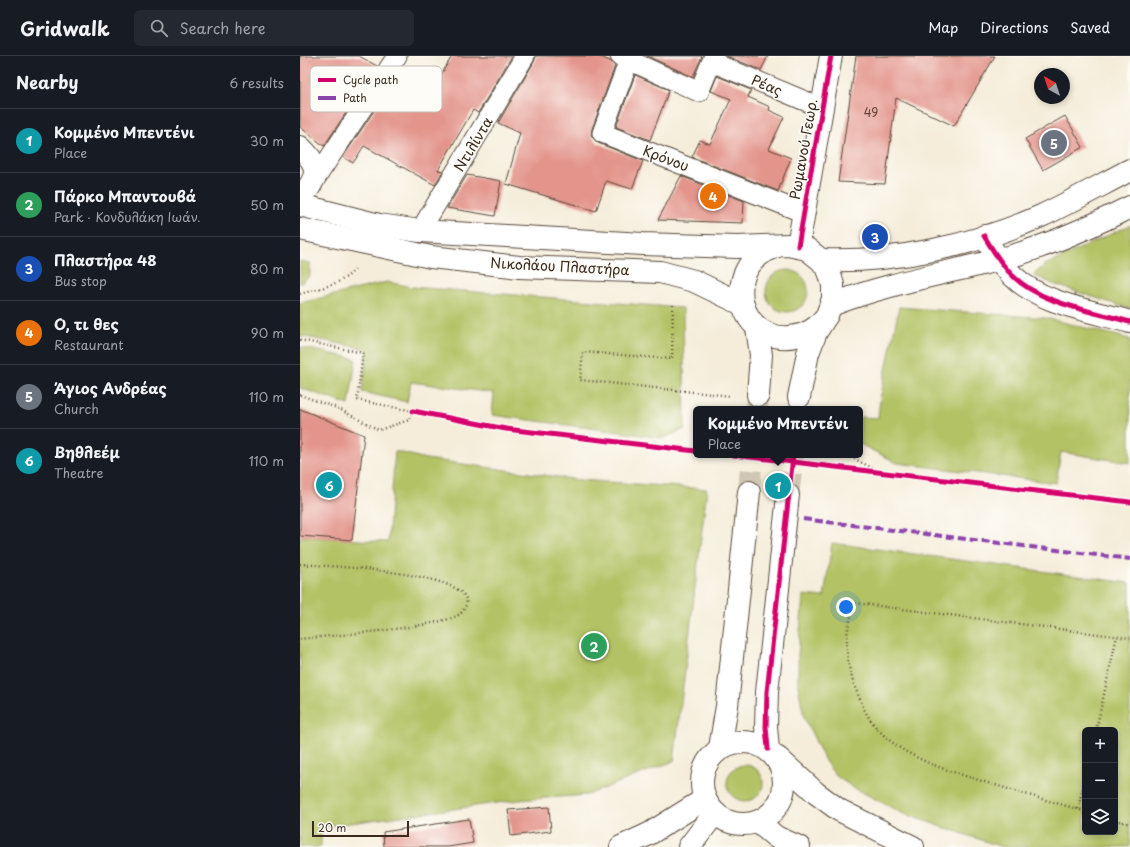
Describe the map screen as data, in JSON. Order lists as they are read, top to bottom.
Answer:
{
  "streets": {
    "main road": ["Ρωμανού Γεωρ.", "Νικολάου Πλαστήρα"],
    "lane": ["Ρέας", "Ντιλίντα", "Κρόνου"]
  },
  "crossings": [
    ["Ρέας", "Ρωμανού Γεωρ."],
    ["Ντιλίντα", "Νικολάου Πλαστήρα"],
    ["Ρωμανού Γεωρ.", "Κρόνου"],
    ["Ρωμανού Γεωρ.", "Νικολάου Πλαστήρα"]
  ],
  "house_numbers": ["49"],
  "legend": ["Cycle path", "Path"],
  "scale_bar": "20 m",
  "north": "top left",
  "page": {
    "header": "Gridwalk",
    "search": "Search here",
    "nav": ["Map", "Directions", "Saved"],
    "heading": ["Nearby", "6 results"],
    "list": [
      {
        "mark": "1",
        "name": "Κομμένο Μπεντένι",
        "note": "Place",
        "value": "30 m"
      },
      {
        "mark": "2",
        "name": "Πάρκο Μπαντουβά",
        "note": "Park · Κονδυλάκη Ιωάν.",
        "value": "50 m"
      },
      {
        "mark": "3",
        "name": "Πλαστήρα 48",
        "note": "Bus stop",
        "value": "80 m"
      },
      {
        "mark": "4",
        "name": "Ό, τι θες",
        "note": "Restaurant",
        "value": "90 m"
      },
      {
        "mark": "5",
        "name": "Άγιος Ανδρέας",
        "note": "Church",
        "value": "110 m"
      },
      {
        "mark": "6",
        "name": "Βηθλεέμ",
        "note": "Theatre",
        "value": "110 m"
      }
    ],
    "pins": [
      "5",
      "4",
      "3",
      "6",
      "1",
      "2"
    ],
    "popup": ["Κομμένο Μπεντένι", "Place"],
    "map_buttons": ["+", "−"],
    "scale": "20 m"
  }
}
